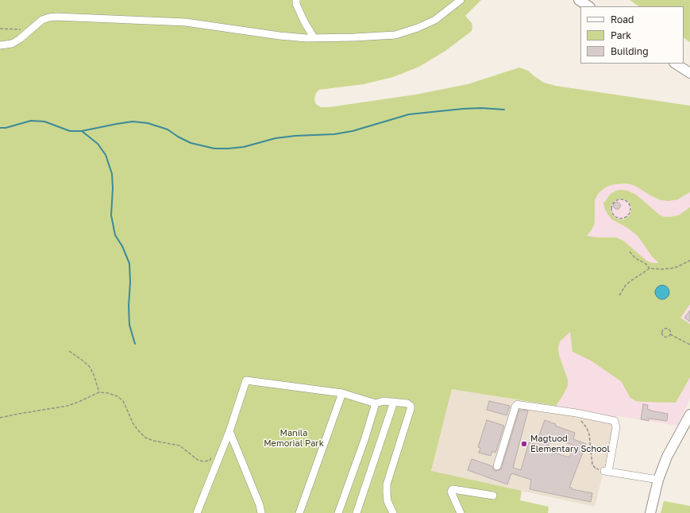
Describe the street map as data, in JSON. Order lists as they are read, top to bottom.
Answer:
{
  "parks": ["Manila Memorial Park"],
  "places": ["Magtuod Elementary School"],
  "legend": ["Road", "Park", "Building"]
}
